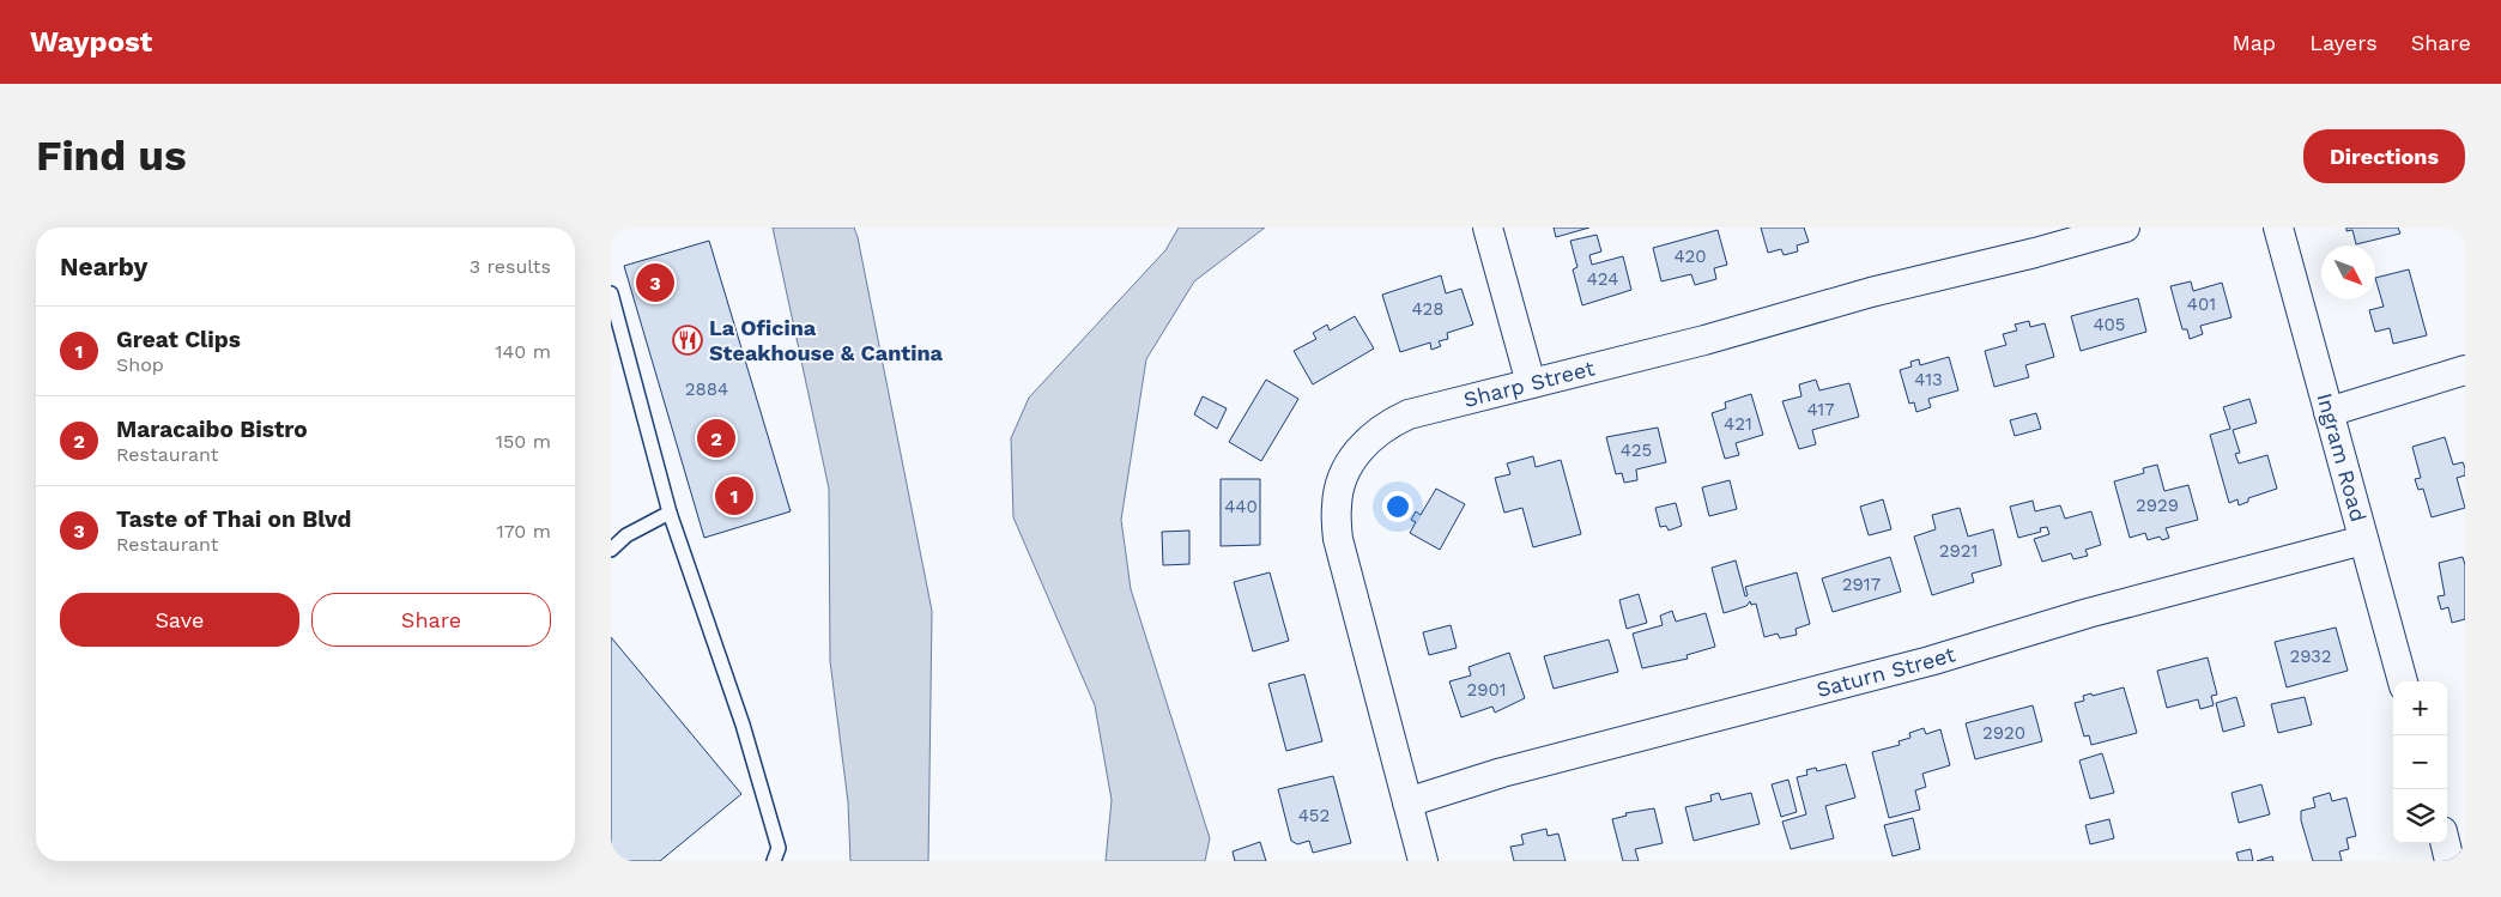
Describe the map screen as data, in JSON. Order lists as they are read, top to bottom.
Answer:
{
  "streets": {
    "street": ["Sharp Street", "Ingram Road", "Saturn Street"]
  },
  "crossings": [
    ["Sharp Street", "Saturn Street"],
    ["Ingram Road", "Saturn Street"]
  ],
  "places": {
    "restaurant": ["La Oficina Steakhouse & Cantina"]
  },
  "house_numbers": [
    "420",
    "424",
    "401",
    "428",
    "405",
    "413",
    "2884",
    "417",
    "421",
    "425",
    "2929",
    "440",
    "2921",
    "2917",
    "2932",
    "2901",
    "2920",
    "452"
  ],
  "north": "bottom right",
  "page": {
    "header": "Waypost",
    "nav": ["Map", "Layers", "Share"],
    "buttons": [
      "Directions",
      ["Save", "Share"]
    ],
    "title": "Find us",
    "heading": ["Nearby", "3 results"],
    "pins": ["3", "2", "1"],
    "list": [
      {
        "mark": "1",
        "name": "Great Clips",
        "note": "Shop",
        "value": "140 m"
      },
      {
        "mark": "2",
        "name": "Maracaibo Bistro",
        "note": "Restaurant",
        "value": "150 m"
      },
      {
        "mark": "3",
        "name": "Taste of Thai on Blvd",
        "note": "Restaurant",
        "value": "170 m"
      }
    ],
    "map_buttons": ["+", "−"]
  }
}
